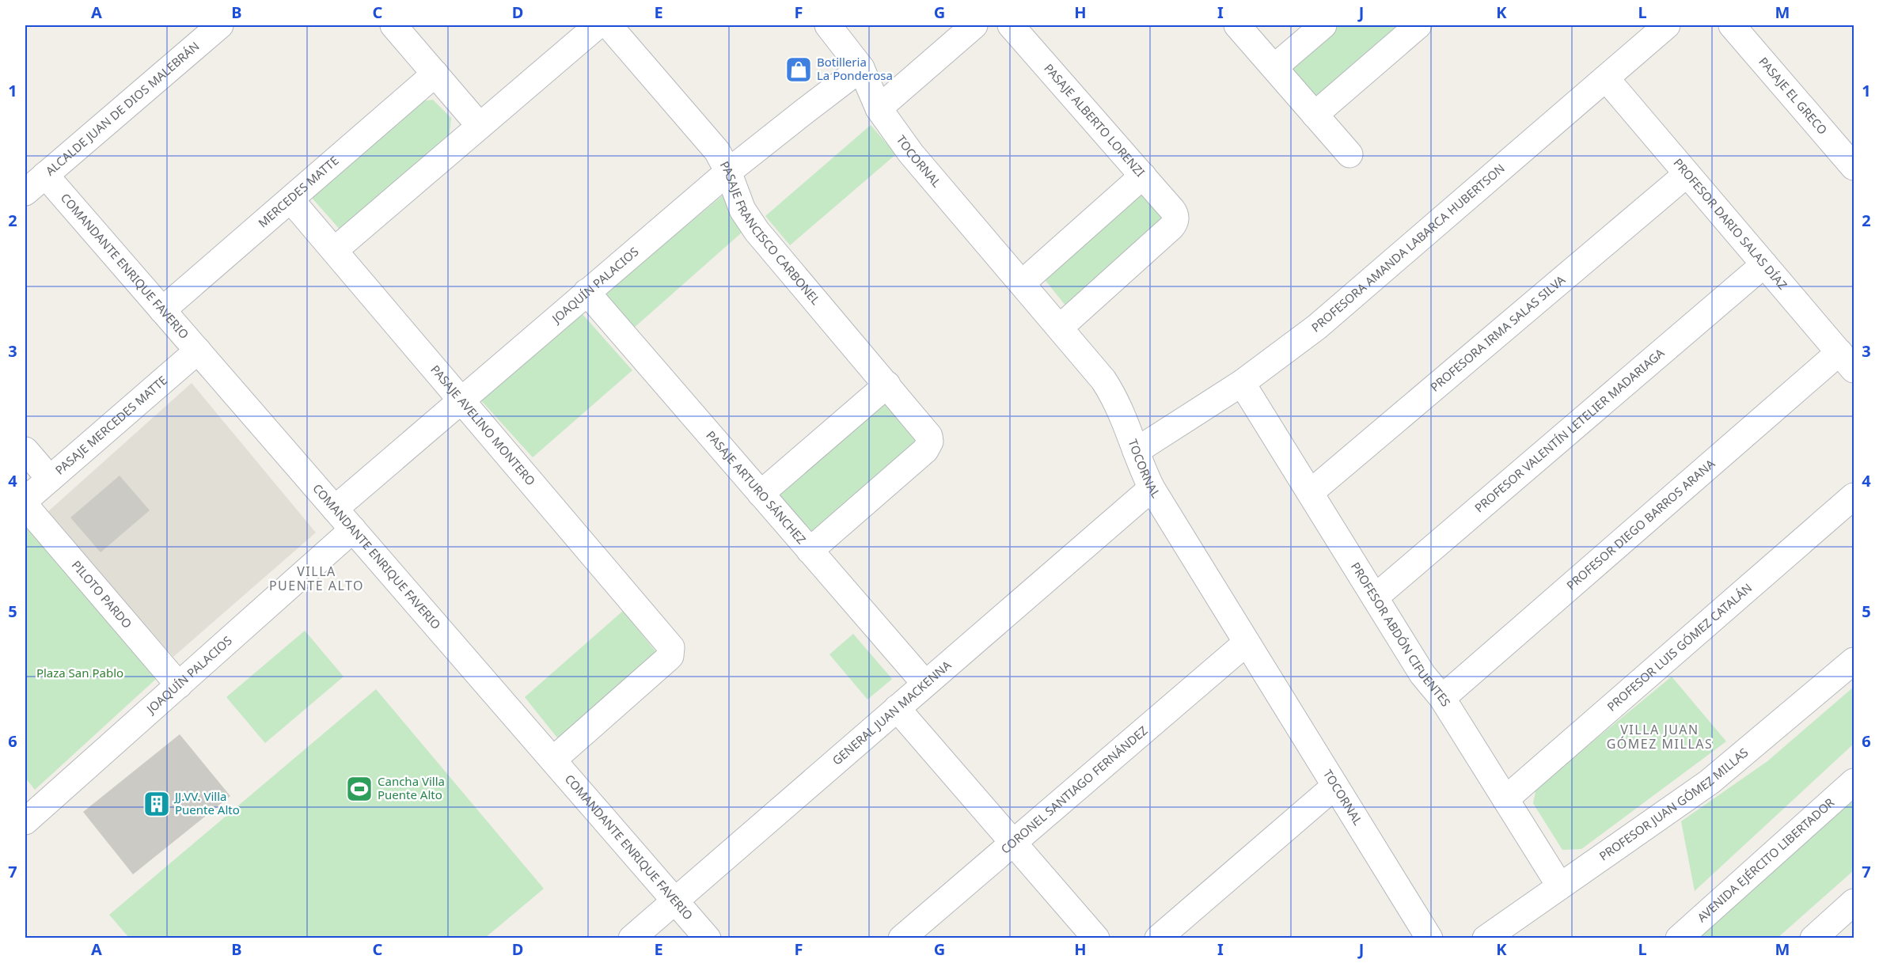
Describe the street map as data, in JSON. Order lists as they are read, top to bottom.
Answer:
{
  "streets": {
    "street": [
      "PASAJE EL GRECO",
      "ALCALDE JUAN DE DIOS MALEBRÁN",
      "PASAJE ALBERTO LORENZI",
      "TOCORNAL",
      "MERCEDES MATTE",
      "PROFESOR DARIO SALAS DÍAZ",
      "PASAJE FRANCISCO CARBONEL",
      "PROFESORA AMANDA LABARCA HUBERTSON",
      "COMANDANTE ENRIQUE FAVERIO",
      "JOAQUÍN PALACIOS",
      "PROFESORA IRMA SALAS SILVA",
      "PASAJE AVELINO MONTERO",
      "PASAJE MERCEDES MATTE",
      "PROFESOR VALENTÍN LETELIER MADARIAGA",
      "PASAJE ARTURO SÁNCHEZ",
      "PROFESOR DIEGO BARROS ARANA",
      "PILOTO PARDO",
      "PROFESOR ABDÓN CIFUENTES",
      "PROFESOR LUIS GÓMEZ CATALÁN",
      "GENERAL JUAN MACKENNA",
      "CORONEL SANTIAGO FERNÁNDEZ",
      "PROFESOR JUAN GÓMEZ MILLAS",
      "AVENIDA EJÉRCITO LIBERTADOR"
    ]
  },
  "crossings": [
    ["ALCALDE JUAN DE DIOS MALEBRÁN", "COMANDANTE ENRIQUE FAVERIO"],
    ["PASAJE ALBERTO LORENZI", "TOCORNAL"],
    ["TOCORNAL", "PROFESORA AMANDA LABARCA HUBERTSON"],
    ["TOCORNAL", "JOAQUÍN PALACIOS"],
    ["TOCORNAL", "GENERAL JUAN MACKENNA"],
    ["TOCORNAL", "CORONEL SANTIAGO FERNÁNDEZ"],
    ["MERCEDES MATTE", "COMANDANTE ENRIQUE FAVERIO"],
    ["MERCEDES MATTE", "PASAJE AVELINO MONTERO"],
    ["PROFESOR DARIO SALAS DÍAZ", "PROFESORA AMANDA LABARCA HUBERTSON"],
    ["PROFESOR DARIO SALAS DÍAZ", "PROFESORA IRMA SALAS SILVA"],
    ["PROFESOR DARIO SALAS DÍAZ", "PROFESOR VALENTÍN LETELIER MADARIAGA"],
    ["PROFESOR DARIO SALAS DÍAZ", "PROFESOR DIEGO BARROS ARANA"],
    ["PASAJE FRANCISCO CARBONEL", "JOAQUÍN PALACIOS"],
    ["PASAJE FRANCISCO CARBONEL", "PASAJE ARTURO SÁNCHEZ"],
    ["PROFESORA AMANDA LABARCA HUBERTSON", "PROFESOR ABDÓN CIFUENTES"],
    ["COMANDANTE ENRIQUE FAVERIO", "JOAQUÍN PALACIOS"],
    ["COMANDANTE ENRIQUE FAVERIO", "PASAJE AVELINO MONTERO"],
    ["COMANDANTE ENRIQUE FAVERIO", "PASAJE MERCEDES MATTE"],
    ["COMANDANTE ENRIQUE FAVERIO", "GENERAL JUAN MACKENNA"],
    ["JOAQUÍN PALACIOS", "PASAJE AVELINO MONTERO"],
    ["JOAQUÍN PALACIOS", "PASAJE ARTURO SÁNCHEZ"],
    ["JOAQUÍN PALACIOS", "PILOTO PARDO"],
    ["PROFESORA IRMA SALAS SILVA", "PROFESOR ABDÓN CIFUENTES"],
    ["PROFESOR VALENTÍN LETELIER MADARIAGA", "PROFESOR ABDÓN CIFUENTES"],
    ["PASAJE ARTURO SÁNCHEZ", "GENERAL JUAN MACKENNA"],
    ["PROFESOR DIEGO BARROS ARANA", "PROFESOR ABDÓN CIFUENTES"],
    ["PROFESOR ABDÓN CIFUENTES", "PROFESOR LUIS GÓMEZ CATALÁN"],
    ["PROFESOR ABDÓN CIFUENTES", "PROFESOR JUAN GÓMEZ MILLAS"]
  ],
  "districts": ["VILLA PUENTE ALTO", "VILLA JUAN GÓMEZ MILLAS"],
  "parks": ["Plaza San Pablo"],
  "places": {
    "shop": ["Botilleria La Ponderosa"],
    "sports": ["Cancha Villa Puente Alto"],
    "building": ["JJ.VV. Villa Puente Alto"]
  },
  "grid": {
    "columns": [
      "A",
      "B",
      "C",
      "D",
      "E",
      "F",
      "G",
      "H",
      "I",
      "J",
      "K",
      "L",
      "M"
    ],
    "rows": [
      "1",
      "2",
      "3",
      "4",
      "5",
      "6",
      "7"
    ]
  }
}
